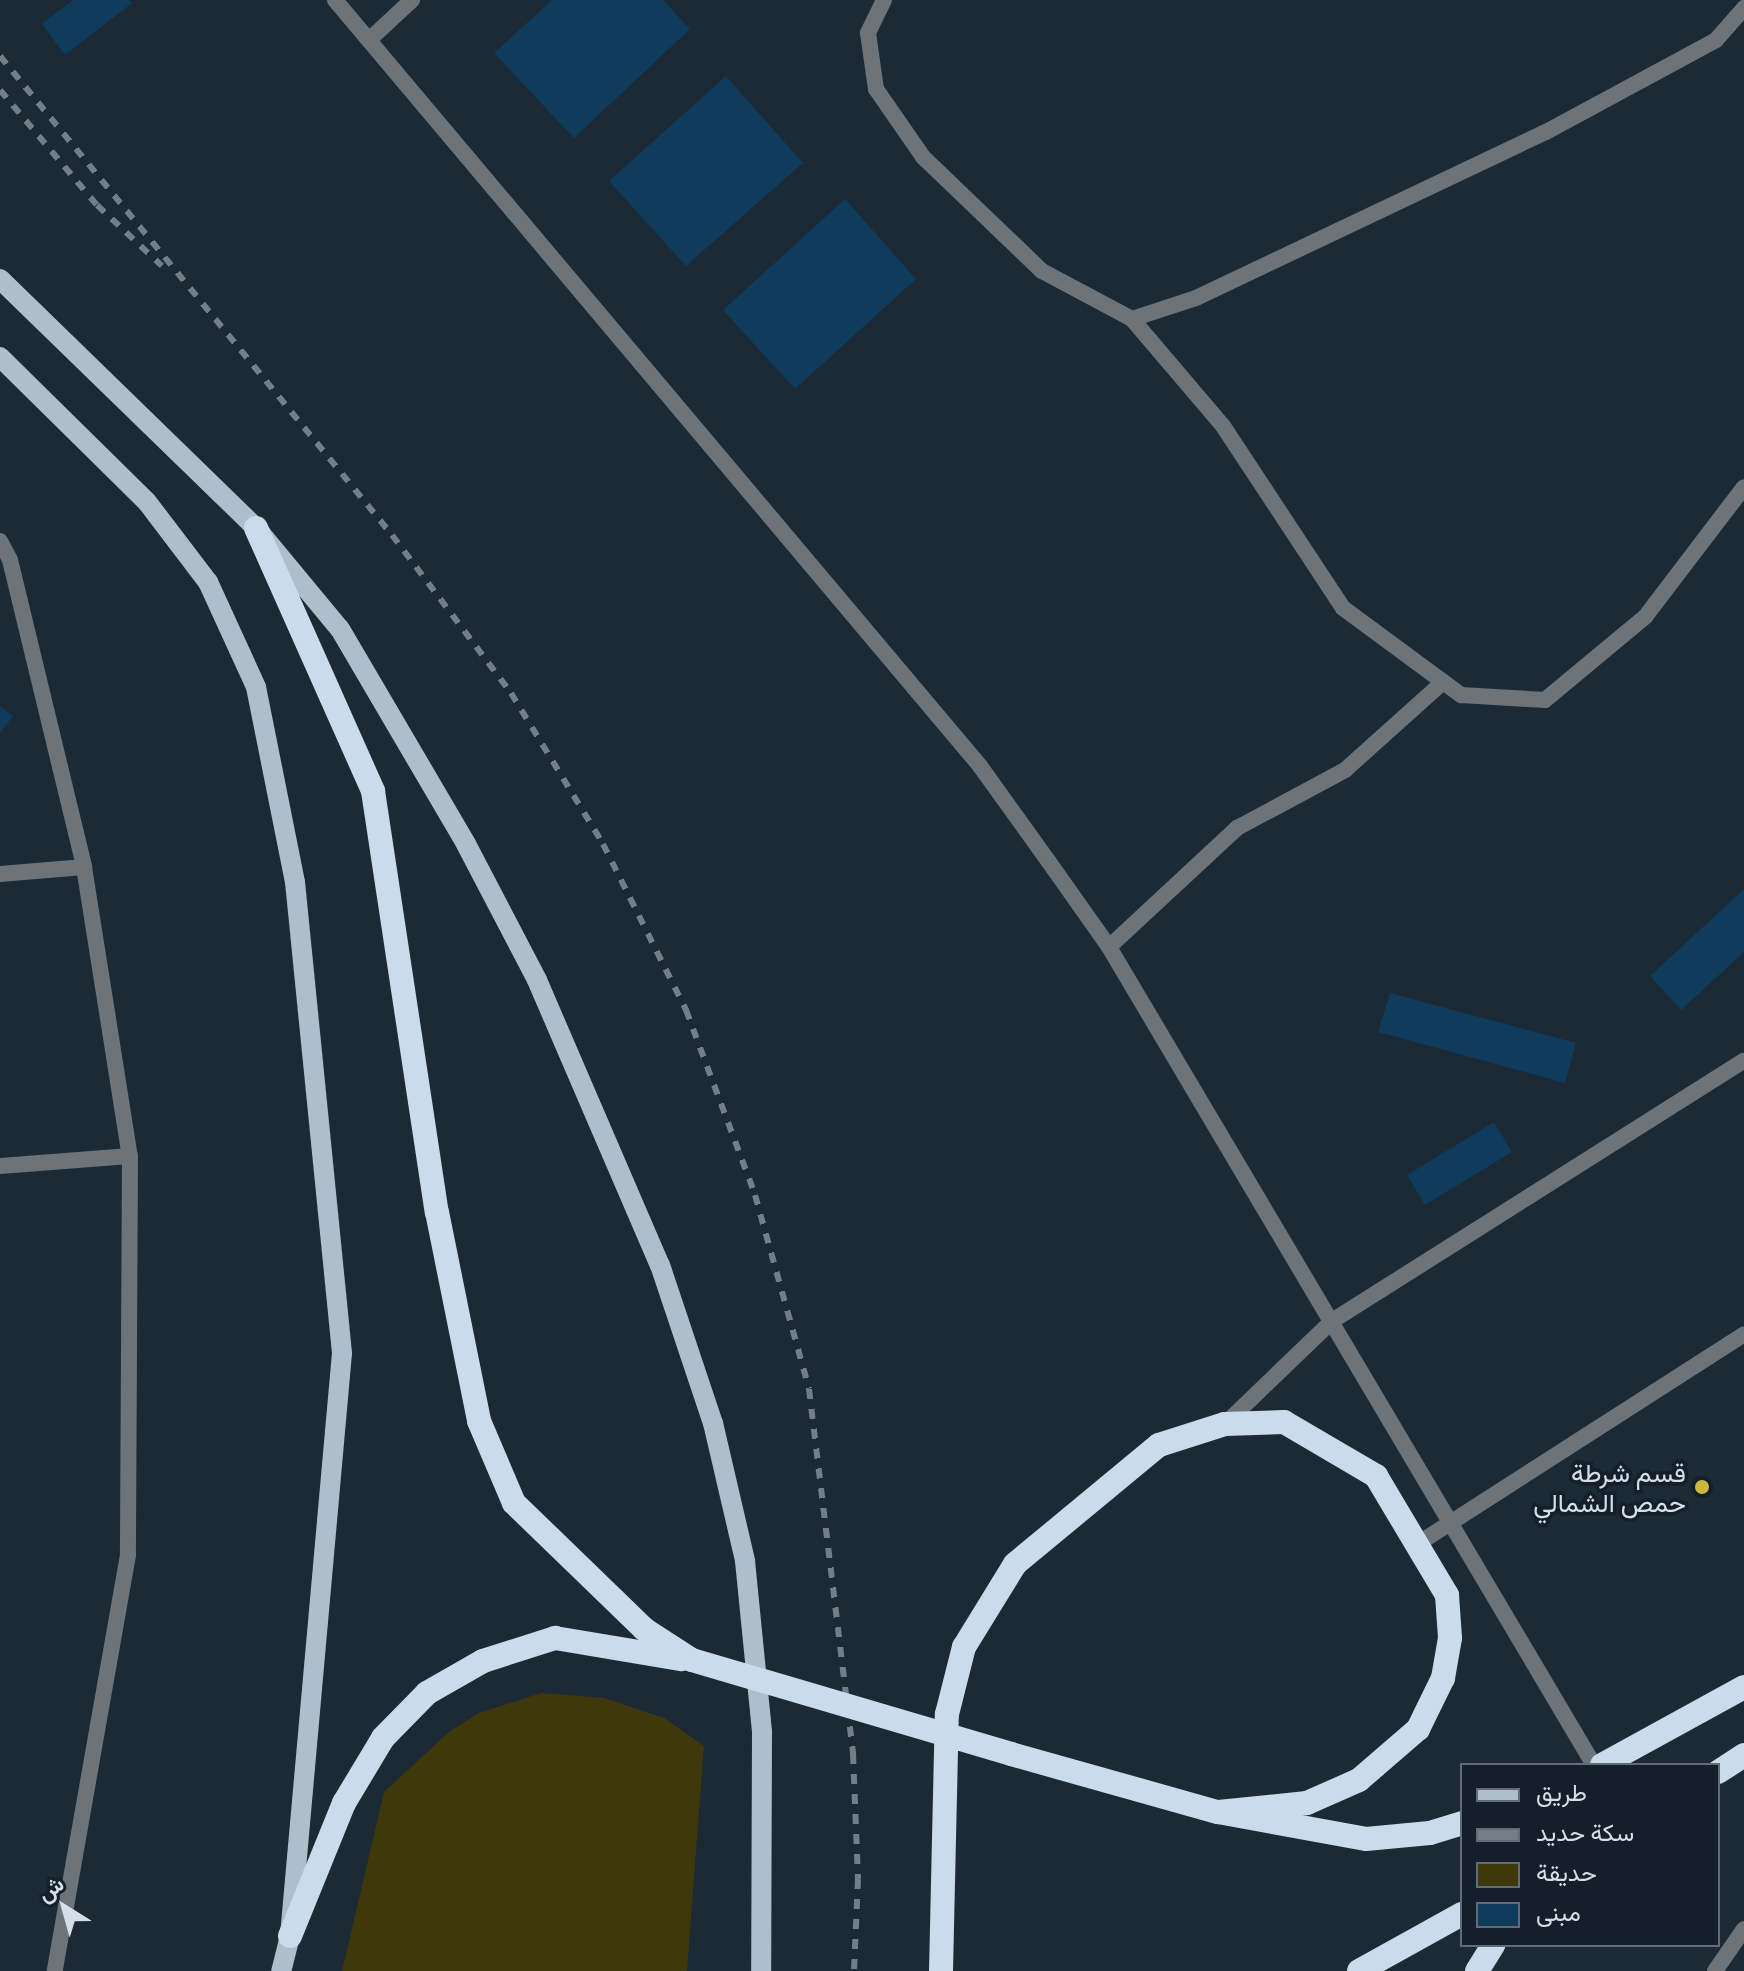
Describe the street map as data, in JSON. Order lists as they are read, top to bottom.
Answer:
{
  "places": ["قسم شرطة حمص الشمالي"],
  "legend": [
    "طريق",
    "سكة حديد",
    "حديقة",
    "مبنى"
  ],
  "north": "top left"
}
